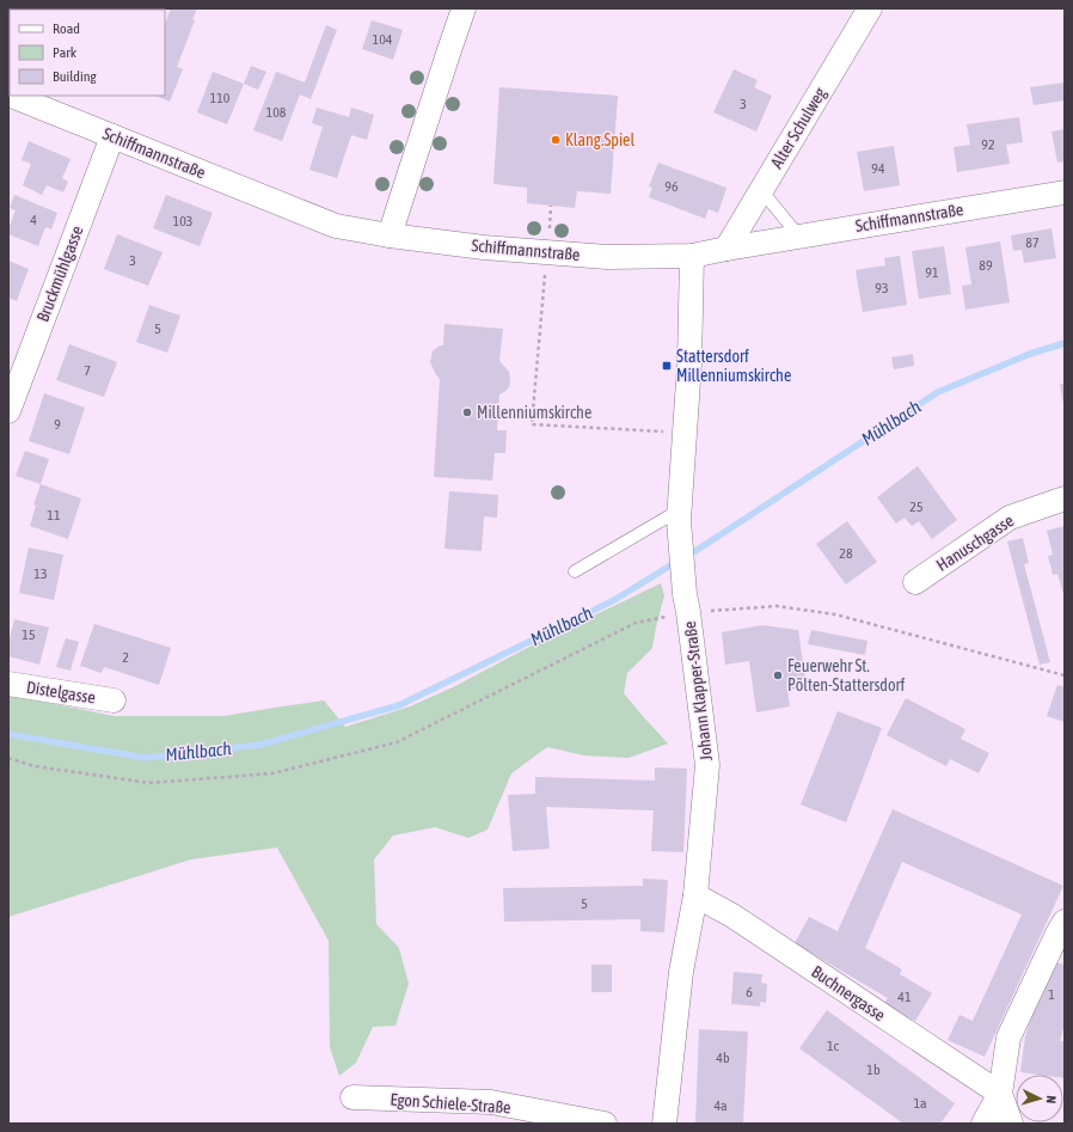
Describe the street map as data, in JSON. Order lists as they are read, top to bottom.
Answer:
{
  "streets": {
    "street": [
      "Alter Schulweg",
      "Schiffmannstraße",
      "Bruckmühlgasse",
      "Hanuschgasse",
      "Johann Klapper-Straße",
      "Distelgasse",
      "Buchnergasse",
      "Egon Schiele-Straße"
    ]
  },
  "crossings": [
    ["Alter Schulweg", "Schiffmannstraße"],
    ["Schiffmannstraße", "Bruckmühlgasse"],
    ["Schiffmannstraße", "Johann Klapper-Straße"],
    ["Johann Klapper-Straße", "Buchnergasse"]
  ],
  "water": ["Mühlbach"],
  "places": {
    "other": ["Klang.Spiel", "Millenniumskirche", "Feuerwehr St. Pölten-Stattersdorf"],
    "transit": ["Stattersdorf Millenniumskirche"]
  },
  "house_numbers": [
    "104",
    "110",
    "3",
    "108",
    "92",
    "94",
    "96",
    "4",
    "103",
    "87",
    "3",
    "89",
    "91",
    "93",
    "5",
    "7",
    "9",
    "25",
    "11",
    "28",
    "13",
    "15",
    "2",
    "5",
    "6",
    "1",
    "41",
    "1c",
    "4b",
    "1b",
    "1a",
    "4a"
  ],
  "legend": ["Road", "Park", "Building"],
  "north": "right"
}
